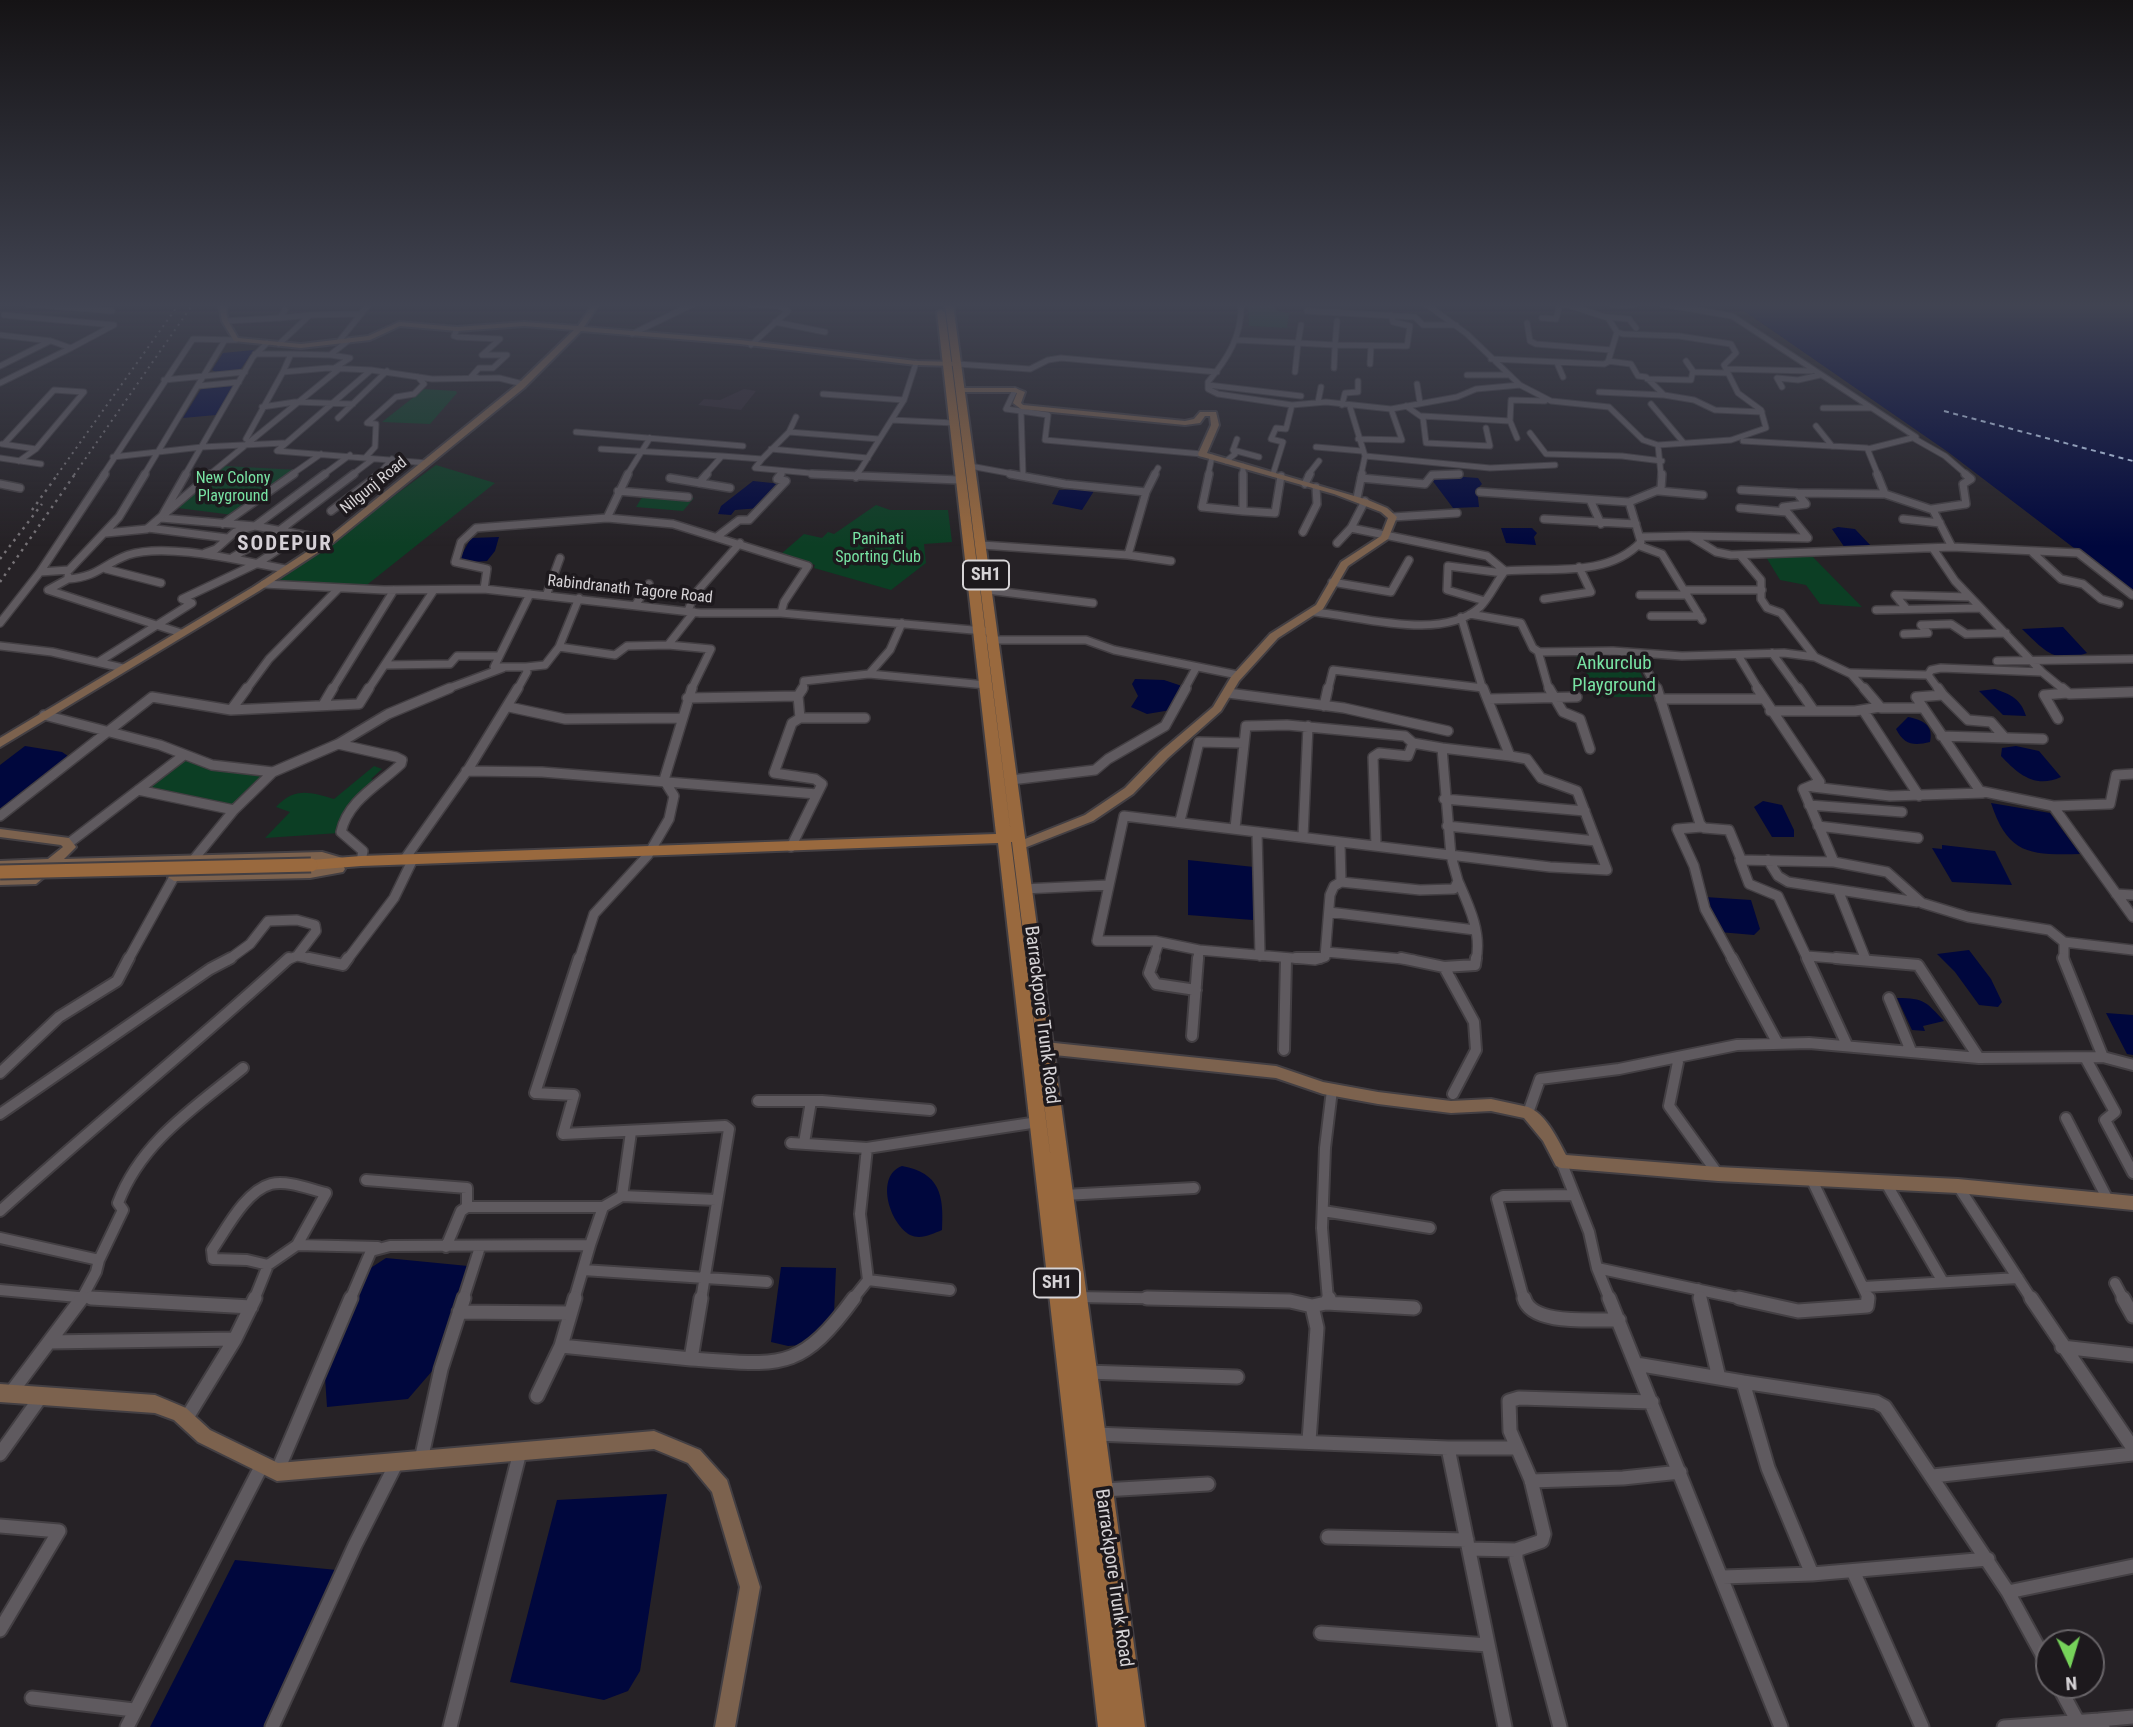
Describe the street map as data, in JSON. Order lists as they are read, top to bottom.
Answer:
{
  "streets": {
    "main road": ["SH1", "Barrackpore Trunk Road"],
    "street": ["Nilgunj Road", "Rabindranath Tagore Road"]
  },
  "crossings": [
    ["Nilgunj Road", "Rabindranath Tagore Road"],
    ["Rabindranath Tagore Road", "Barrackpore Trunk Road"]
  ],
  "districts": ["SODEPUR"],
  "parks": ["New Colony Playground", "Panihati Sporting Club", "Ankurclub Playground"],
  "north": "bottom"
}
